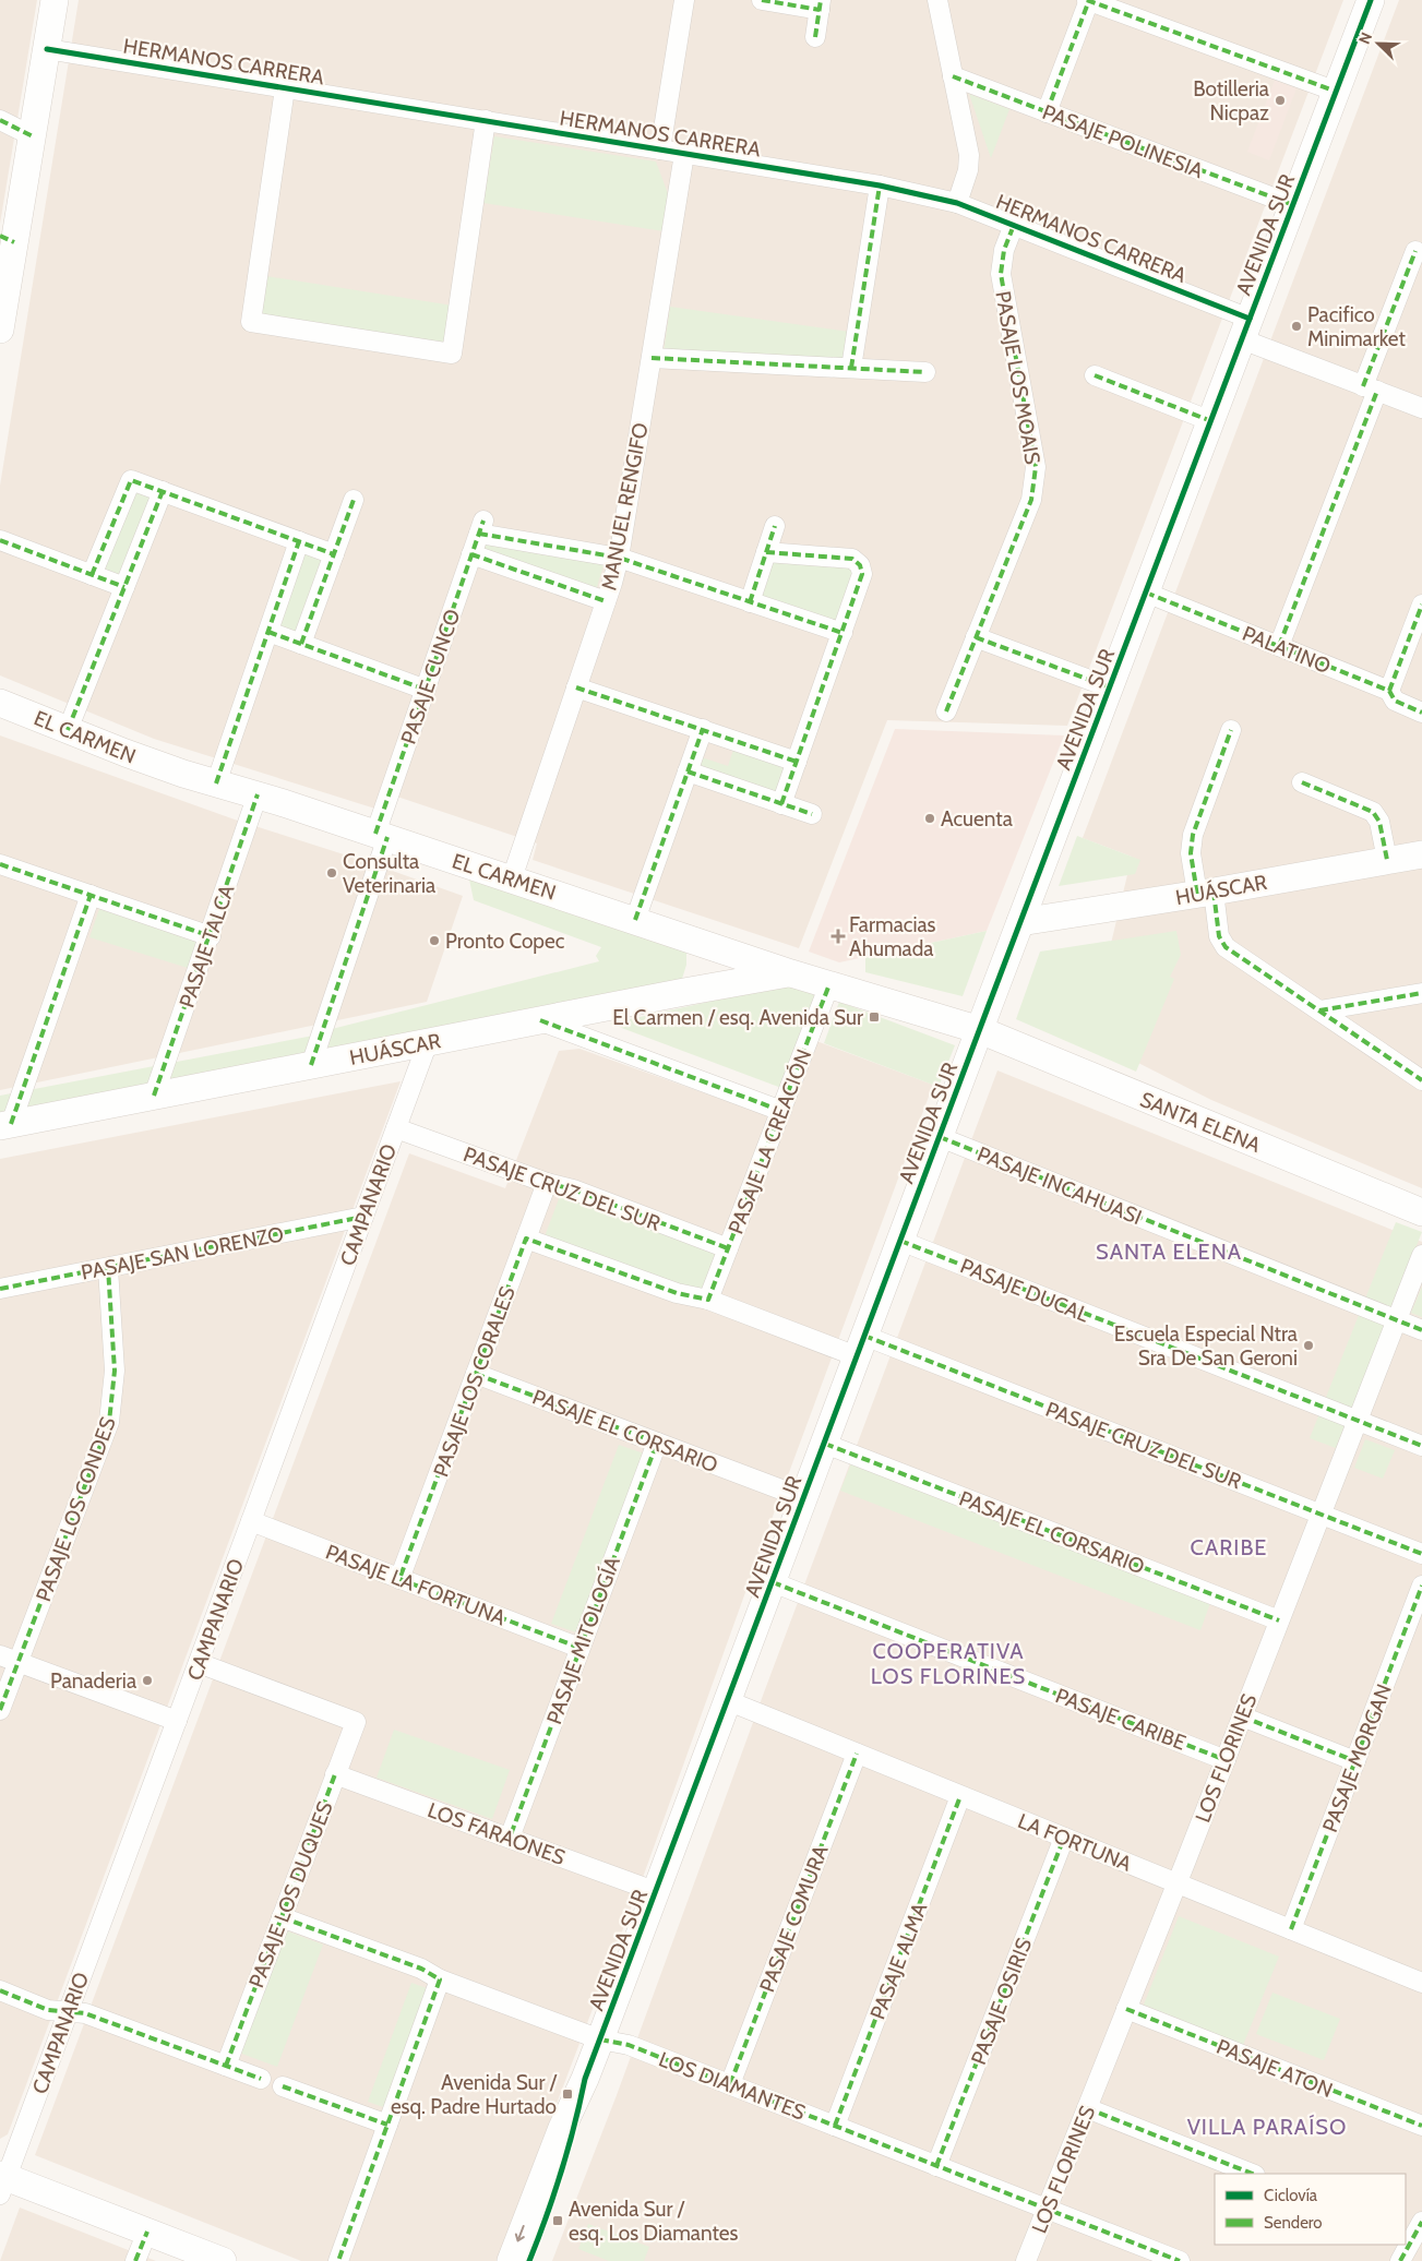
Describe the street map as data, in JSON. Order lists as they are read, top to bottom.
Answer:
{
  "streets": {
    "street": [
      "HERMANOS CARRERA",
      "PASAJE POLINESIA",
      "AVENIDA SUR",
      "PASAJE LOS MOAIS",
      "MANUEL RENGIFO",
      "PALATINO",
      "PASAJE CUNCO",
      "EL CARMEN",
      "HUÁSCAR",
      "PASAJE TALCA",
      "SANTA ELENA",
      "PASAJE LA CREACIÓN",
      "PASAJE INCAHUASI",
      "PASAJE CRUZ DEL SUR",
      "CAMPANARIO",
      "PASAJE SAN LORENZO",
      "PASAJE DUCAL",
      "PASAJE LOS CORALES",
      "PASAJE EL CORSARIO",
      "PASAJE LOS CONDES",
      "PASAJE LA FORTUNA",
      "PASAJE MITOLOGÍA",
      "PASAJE CARIBE",
      "LOS FLORINES",
      "PASAJE MORGAN",
      "LOS FARAONES",
      "LA FORTUNA",
      "PASAJE LOS DUQUES",
      "PASAJE COMURA",
      "PASAJE ALMA",
      "PASAJE OSIRIS",
      "PASAJE ATON",
      "LOS DIAMANTES"
    ]
  },
  "crossings": [
    ["HERMANOS CARRERA", "AVENIDA SUR"],
    ["HERMANOS CARRERA", "PASAJE LOS MOAIS"],
    ["HERMANOS CARRERA", "MANUEL RENGIFO"],
    ["PASAJE POLINESIA", "AVENIDA SUR"],
    ["AVENIDA SUR", "PALATINO"],
    ["AVENIDA SUR", "EL CARMEN"],
    ["AVENIDA SUR", "HUÁSCAR"],
    ["AVENIDA SUR", "SANTA ELENA"],
    ["AVENIDA SUR", "PASAJE INCAHUASI"],
    ["AVENIDA SUR", "PASAJE CRUZ DEL SUR"],
    ["AVENIDA SUR", "PASAJE DUCAL"],
    ["AVENIDA SUR", "PASAJE EL CORSARIO"],
    ["AVENIDA SUR", "PASAJE CARIBE"],
    ["AVENIDA SUR", "LOS FARAONES"],
    ["AVENIDA SUR", "LA FORTUNA"],
    ["AVENIDA SUR", "LOS DIAMANTES"],
    ["MANUEL RENGIFO", "PASAJE CUNCO"],
    ["MANUEL RENGIFO", "EL CARMEN"],
    ["PASAJE CUNCO", "EL CARMEN"],
    ["PASAJE CUNCO", "HUÁSCAR"],
    ["EL CARMEN", "HUÁSCAR"],
    ["EL CARMEN", "PASAJE TALCA"],
    ["EL CARMEN", "SANTA ELENA"],
    ["EL CARMEN", "PASAJE LA CREACIÓN"],
    ["HUÁSCAR", "PASAJE TALCA"],
    ["HUÁSCAR", "CAMPANARIO"],
    ["PASAJE LA CREACIÓN", "PASAJE CRUZ DEL SUR"],
    ["PASAJE INCAHUASI", "LOS FLORINES"],
    ["PASAJE CRUZ DEL SUR", "CAMPANARIO"],
    ["PASAJE CRUZ DEL SUR", "PASAJE LOS CORALES"],
    ["PASAJE CRUZ DEL SUR", "LOS FLORINES"],
    ["CAMPANARIO", "PASAJE SAN LORENZO"],
    ["CAMPANARIO", "PASAJE LA FORTUNA"],
    ["CAMPANARIO", "PASAJE LOS DUQUES"],
    ["PASAJE SAN LORENZO", "PASAJE LOS CONDES"],
    ["PASAJE DUCAL", "LOS FLORINES"],
    ["PASAJE LOS CORALES", "PASAJE EL CORSARIO"],
    ["PASAJE LOS CORALES", "PASAJE LA FORTUNA"],
    ["PASAJE EL CORSARIO", "PASAJE MITOLOGÍA"],
    ["PASAJE EL CORSARIO", "LOS FLORINES"],
    ["PASAJE LA FORTUNA", "PASAJE MITOLOGÍA"],
    ["PASAJE MITOLOGÍA", "LOS FARAONES"],
    ["PASAJE CARIBE", "LOS FLORINES"],
    ["LOS FLORINES", "LA FORTUNA"],
    ["LOS FLORINES", "PASAJE ATON"],
    ["LOS FLORINES", "LOS DIAMANTES"],
    ["PASAJE MORGAN", "LA FORTUNA"],
    ["LOS FARAONES", "PASAJE LOS DUQUES"],
    ["LA FORTUNA", "PASAJE COMURA"],
    ["LA FORTUNA", "PASAJE ALMA"],
    ["LA FORTUNA", "PASAJE OSIRIS"],
    ["PASAJE LOS DUQUES", "LOS DIAMANTES"],
    ["PASAJE COMURA", "LOS DIAMANTES"],
    ["PASAJE ALMA", "LOS DIAMANTES"],
    ["PASAJE OSIRIS", "LOS DIAMANTES"]
  ],
  "districts": [
    "SANTA ELENA",
    "CARIBE",
    "COOPERATIVA LOS FLORINES",
    "VILLA PARAÍSO"
  ],
  "places": {
    "other": [
      "Botilleria Nicpaz",
      "Pacifico Minimarket",
      "Acuenta",
      "Consulta Veterinaria",
      "Pronto Copec",
      "Escuela Especial Ntra Sra De San Geroni",
      "Panaderia"
    ],
    "health": ["Farmacias Ahumada"],
    "transit": ["El Carmen / esq. Avenida Sur", "Avenida Sur / esq. Padre Hurtado", "Avenida Sur / esq. Los Diamantes"]
  },
  "legend": ["Ciclovía", "Sendero"],
  "north": "top left"
}
